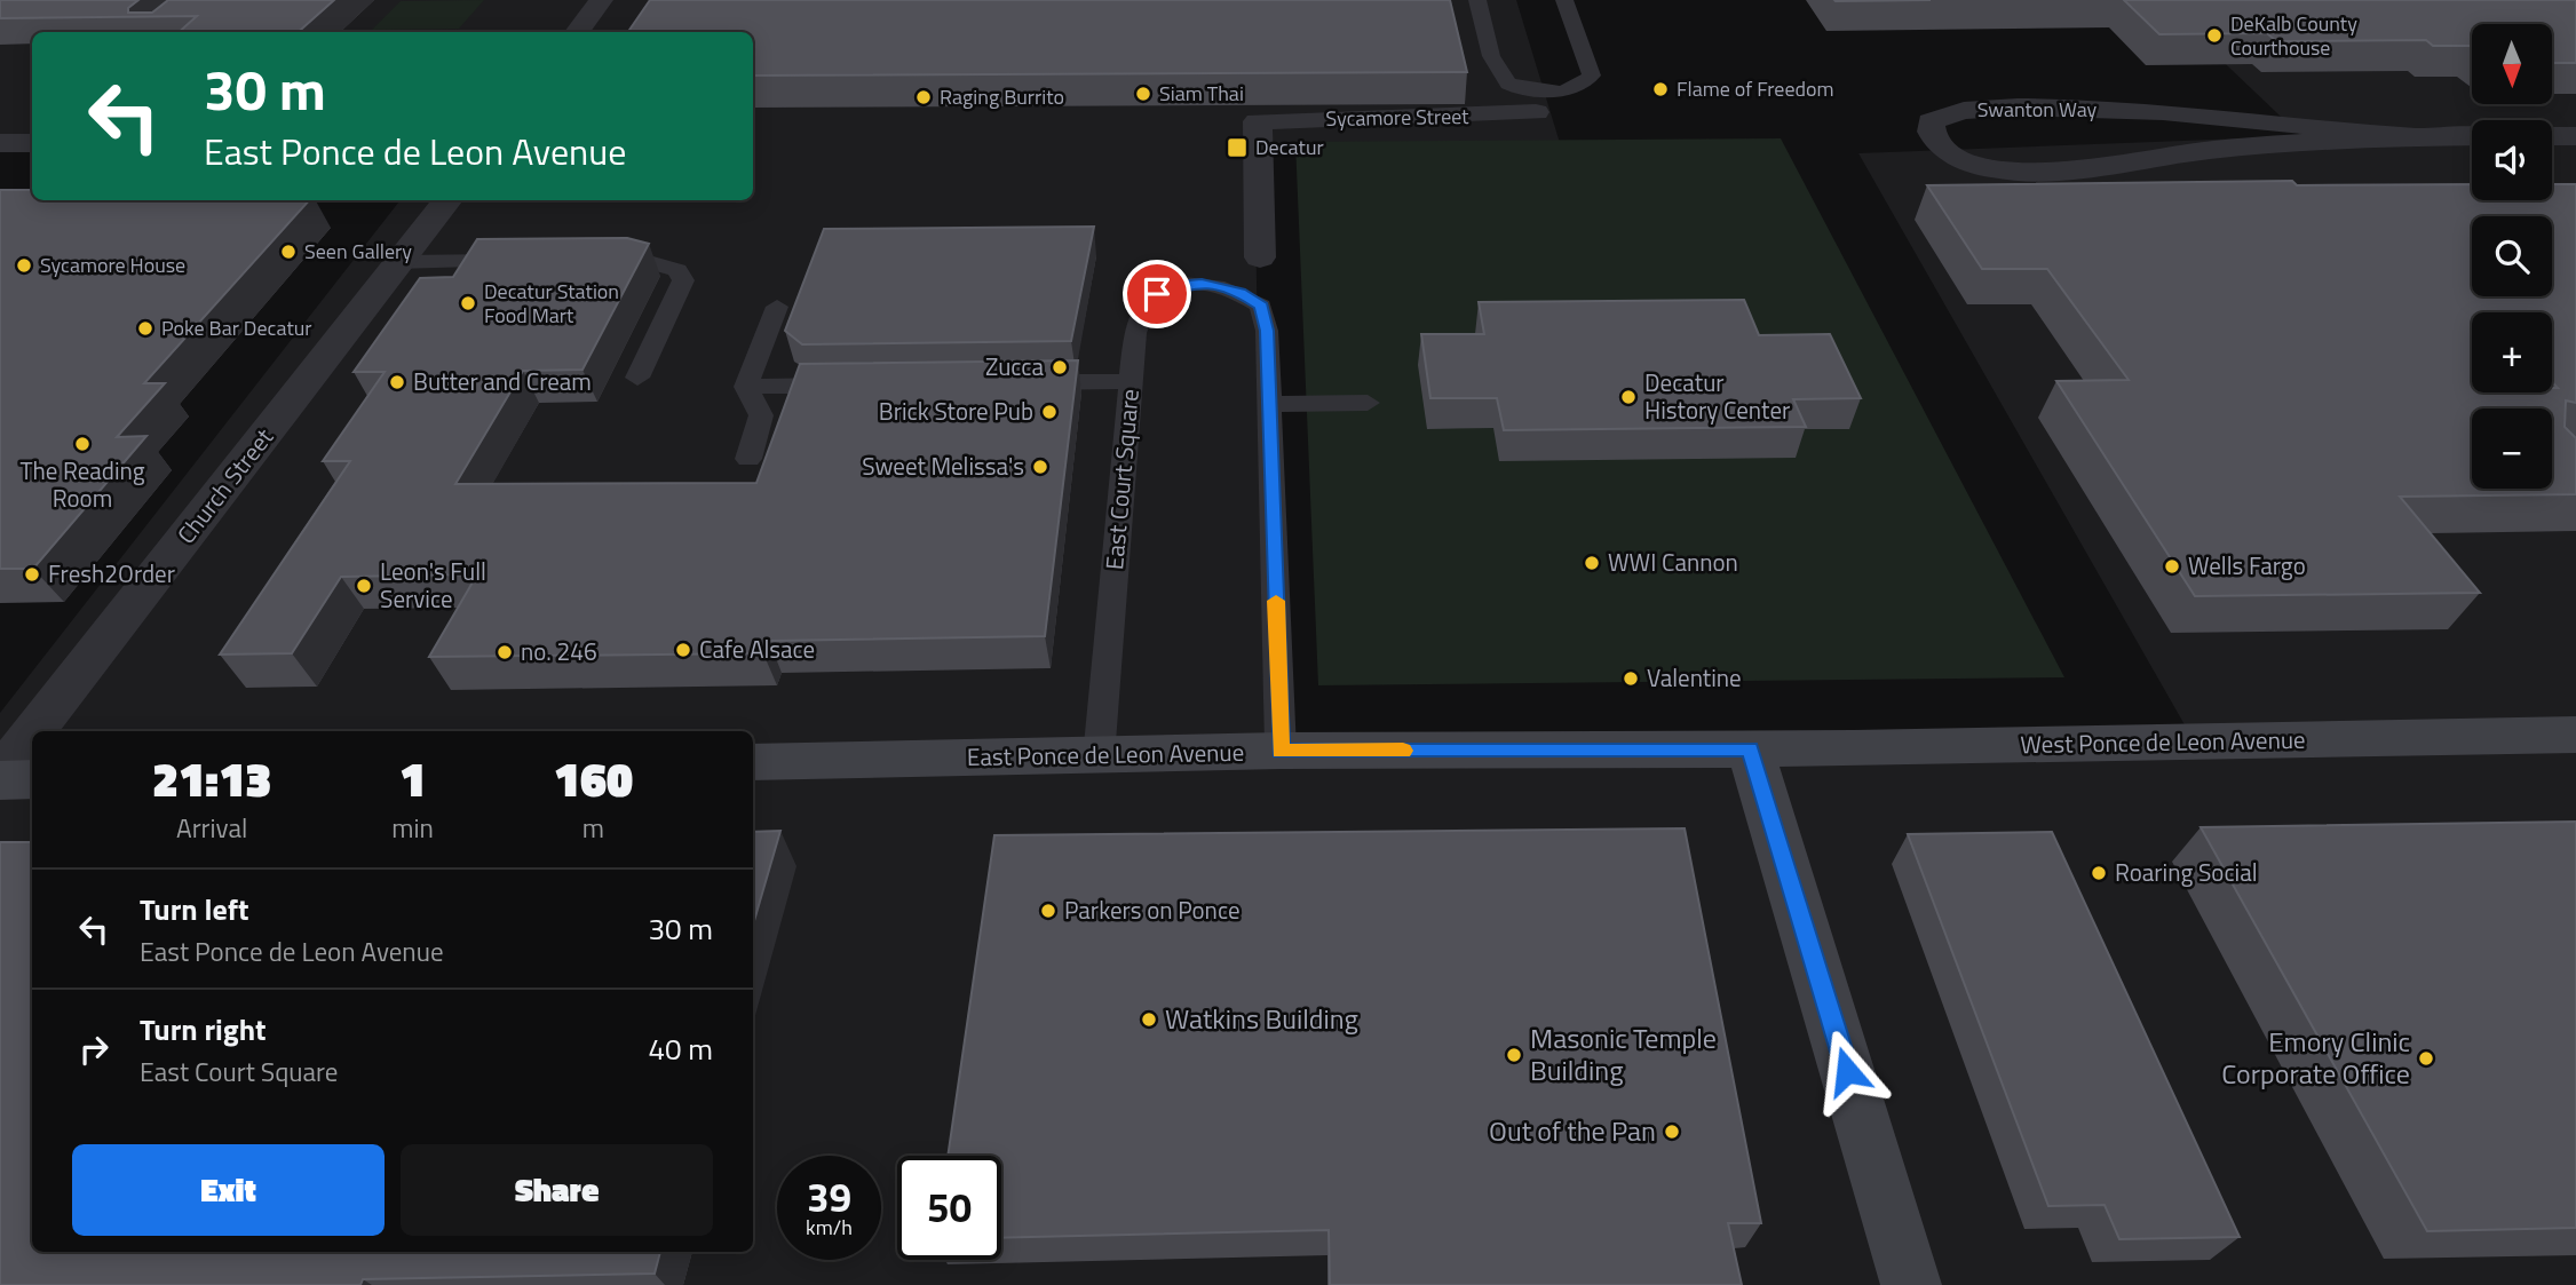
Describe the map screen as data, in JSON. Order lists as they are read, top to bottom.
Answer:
{
  "streets": {
    "main road": ["West Ponce de Leon Avenue", "East Ponce de Leon Avenue"],
    "street": ["Swanton Way", "Sycamore Street", "Church Street"],
    "lane": ["East Court Square"]
  },
  "crossings": [
    ["East Court Square", "East Ponce de Leon Avenue"],
    ["West Ponce de Leon Avenue", "East Ponce de Leon Avenue"]
  ],
  "places": {
    "other": [
      "DeKalb County Courthouse",
      "Flame of Freedom",
      "Siam Thai",
      "Raging Burrito",
      "Seen Gallery",
      "Sycamore House",
      "Decatur Station Food Mart",
      "Poke Bar Decatur",
      "Zucca",
      "Butter and Cream",
      "Decatur History Center",
      "Brick Store Pub",
      "The Reading Room",
      "Sweet Melissa's",
      "WWI Cannon",
      "Wells Fargo",
      "Fresh2Order",
      "Leon's Full Service",
      "Cafe Alsace",
      "no. 246",
      "Valentine",
      "Roaring Social",
      "Parkers on Ponce",
      "Watkins Building",
      "Masonic Temple Building",
      "Emory Clinic Corporate Office",
      "Out of the Pan"
    ],
    "transit": ["Decatur"]
  },
  "north": "bottom",
  "page": {
    "map_buttons": ["+", "−"],
    "turn": ["30 m", "East Ponce de Leon Avenue"],
    "eta": [
      "21:13",
      "Arrival",
      "1",
      "min",
      "160",
      "m"
    ],
    "list": [
      {
        "name": "Turn left",
        "note": "East Ponce de Leon Avenue",
        "value": "30 m"
      },
      {
        "name": "Turn right",
        "note": "East Court Square",
        "value": "40 m"
      }
    ],
    "buttons": ["Exit", "Share"],
    "speed": "39 km/h",
    "limit": "50"
  }
}
